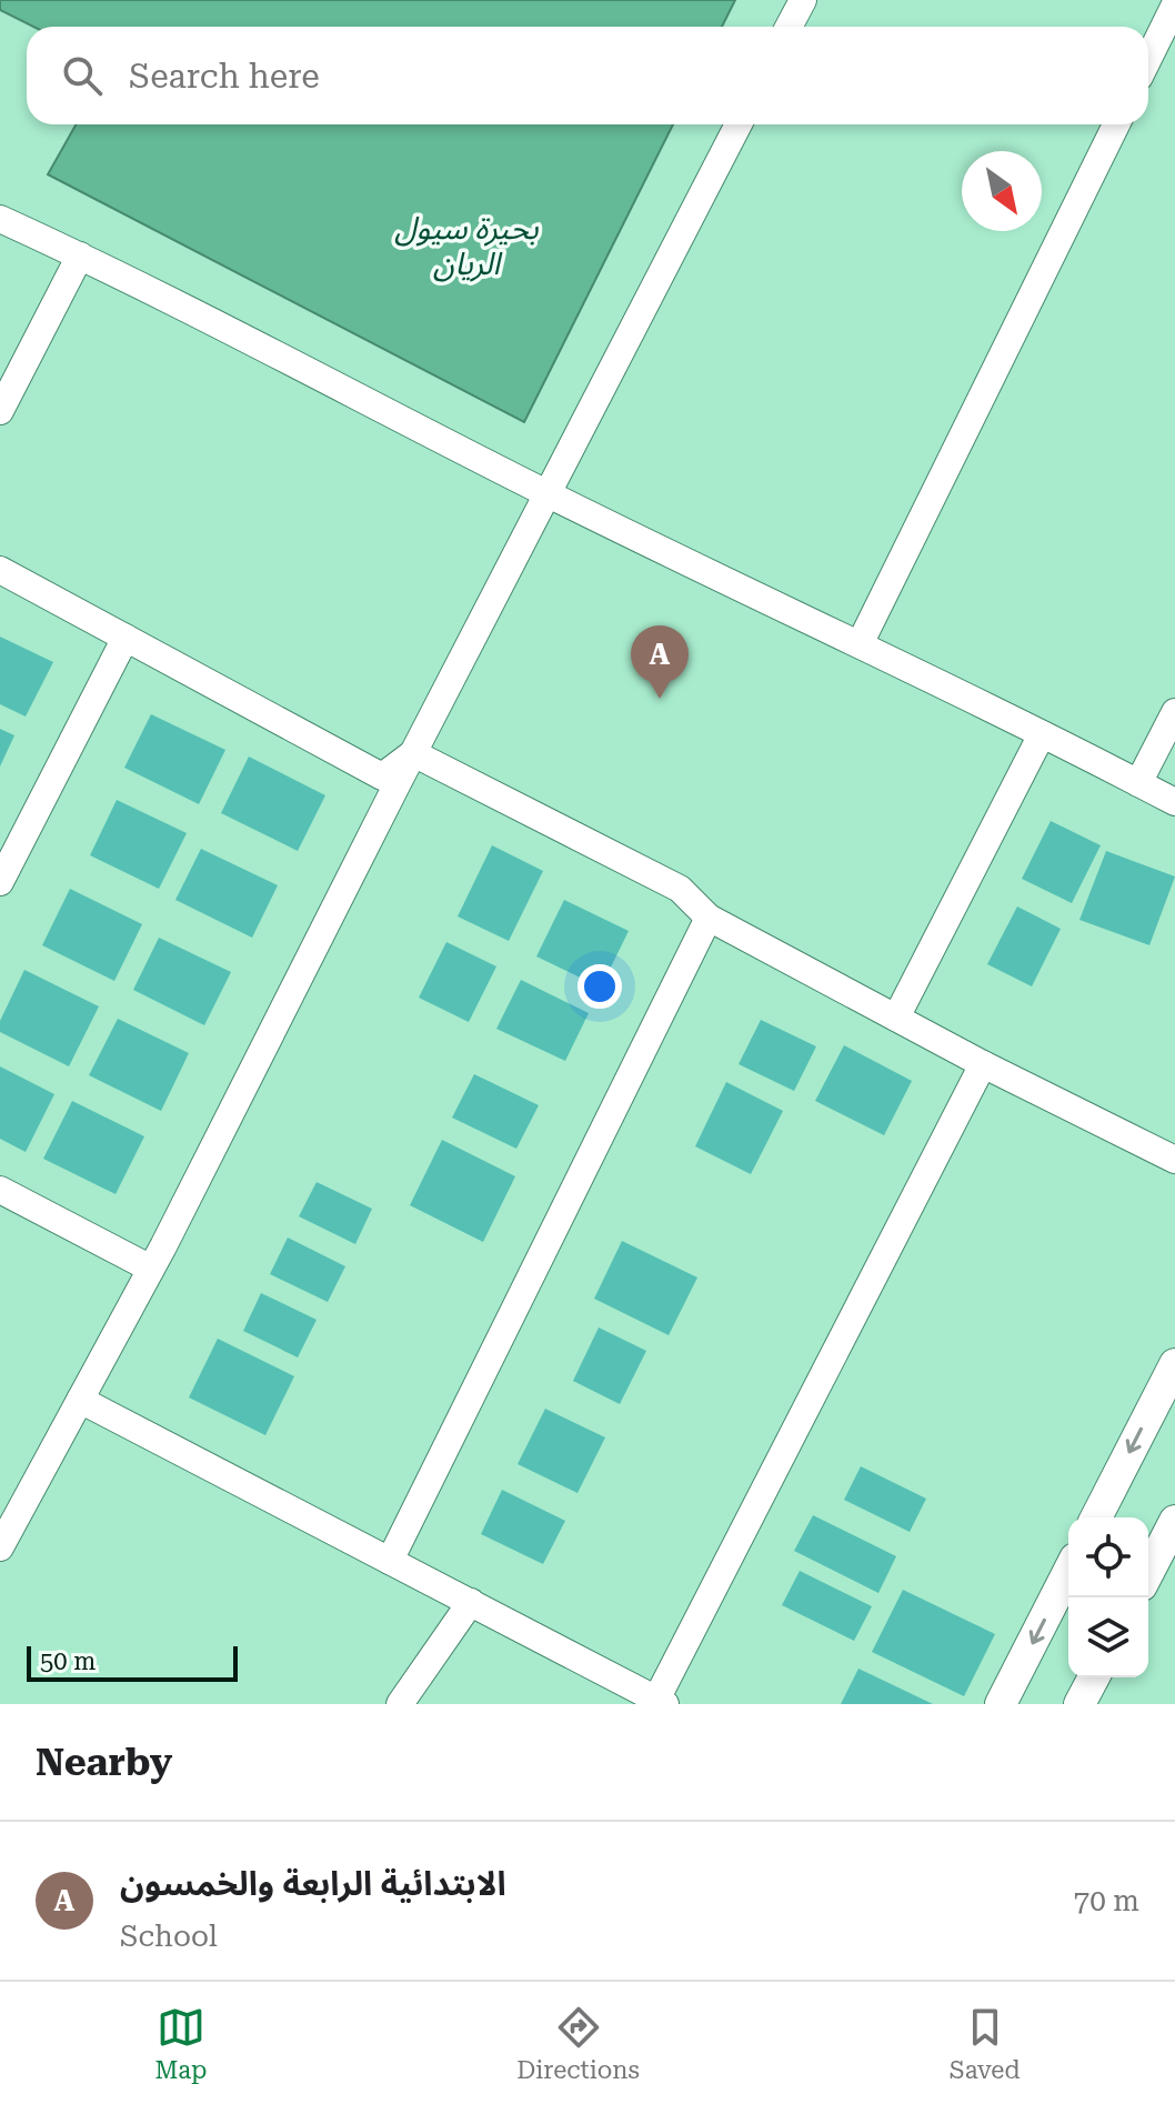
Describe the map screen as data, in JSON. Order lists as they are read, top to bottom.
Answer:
{
  "water": ["بحيرة سيول الريان"],
  "scale_bar": "50 m",
  "north": "bottom right",
  "page": {
    "search": "Search here",
    "pins": "A",
    "scale": "50 m",
    "heading": "Nearby",
    "list": [
      {
        "mark": "A",
        "name": "الابتدائية الرابعة والخمسون",
        "note": "School",
        "value": "70 m"
      }
    ],
    "nav": ["Map", "Directions", "Saved"]
  }
}
